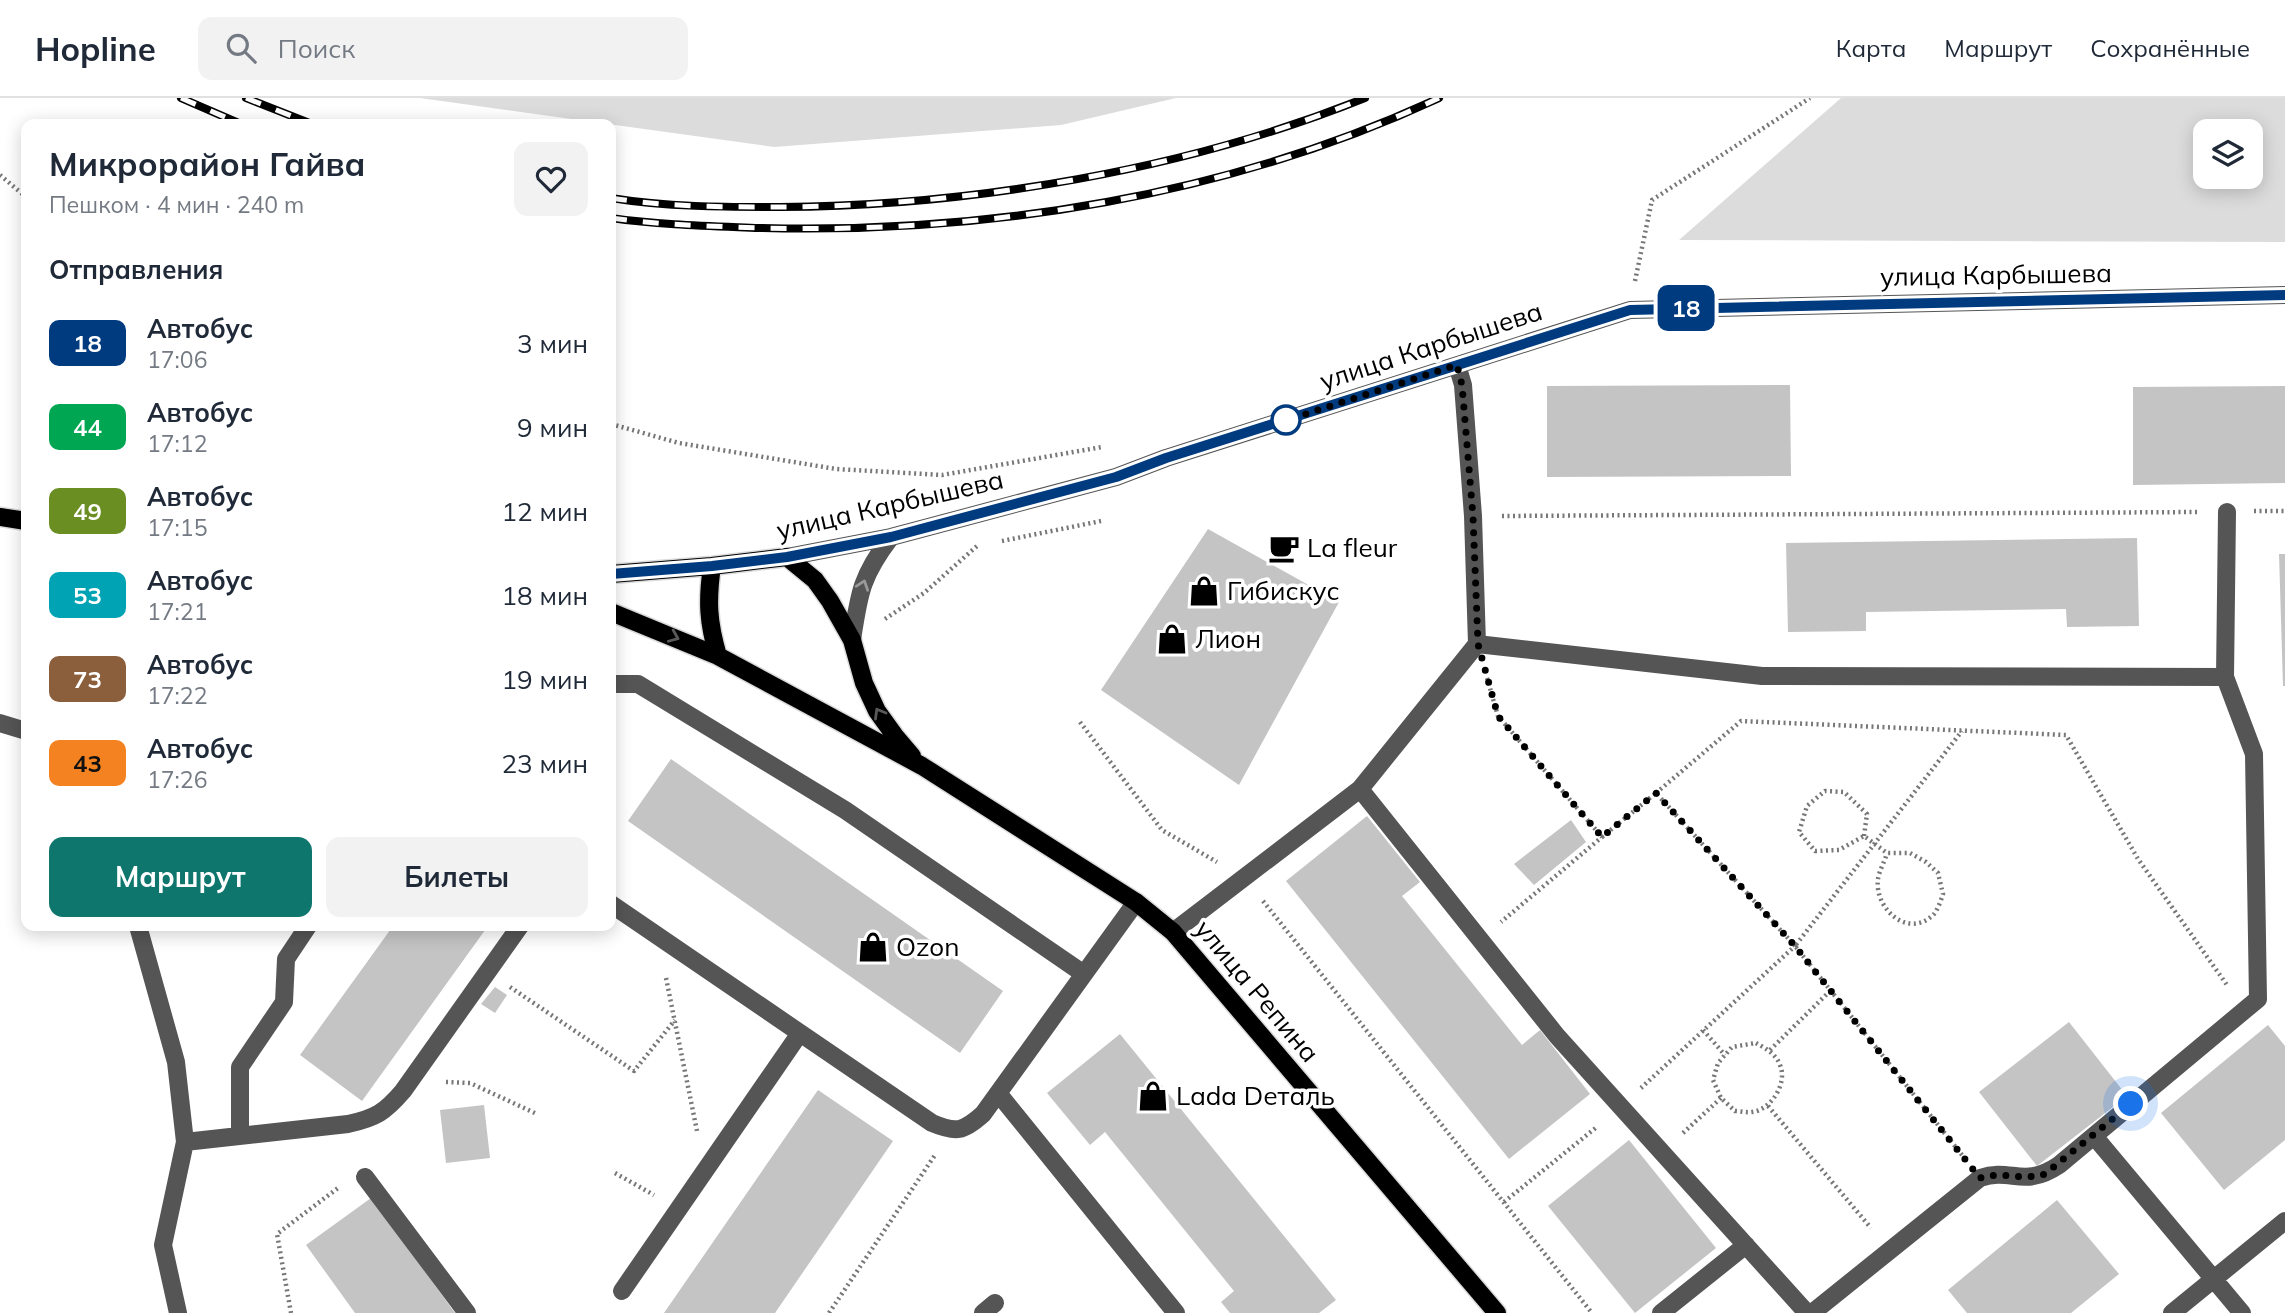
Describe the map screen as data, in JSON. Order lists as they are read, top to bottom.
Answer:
{
  "streets": {
    "main road": ["улица Карбышева", "улица Репина"]
  },
  "places": {
    "cafe": ["La fleur"],
    "shop": [
      "Гибискус",
      "Лион",
      "Ozon",
      "Lada Dеталь"
    ]
  },
  "lines": ["bus line 18"],
  "page": {
    "header": "Hopline",
    "search": "Поиск",
    "nav": ["Карта", "Маршрут", "Сохранённые"],
    "on_map": "18",
    "heading": [
      ["Микрорайон Гайва", "Пешком · 4 мин · 240 m"],
      "Отправления"
    ],
    "list": [
      {
        "mark": "18",
        "name": "Автобус",
        "note": "17:06",
        "value": "3 мин"
      },
      {
        "mark": "44",
        "name": "Автобус",
        "note": "17:12",
        "value": "9 мин"
      },
      {
        "mark": "49",
        "name": "Автобус",
        "note": "17:15",
        "value": "12 мин"
      },
      {
        "mark": "53",
        "name": "Автобус",
        "note": "17:21",
        "value": "18 мин"
      },
      {
        "mark": "73",
        "name": "Автобус",
        "note": "17:22",
        "value": "19 мин"
      },
      {
        "mark": "43",
        "name": "Автобус",
        "note": "17:26",
        "value": "23 мин"
      }
    ],
    "buttons": ["Маршрут", "Билеты"]
  }
}
